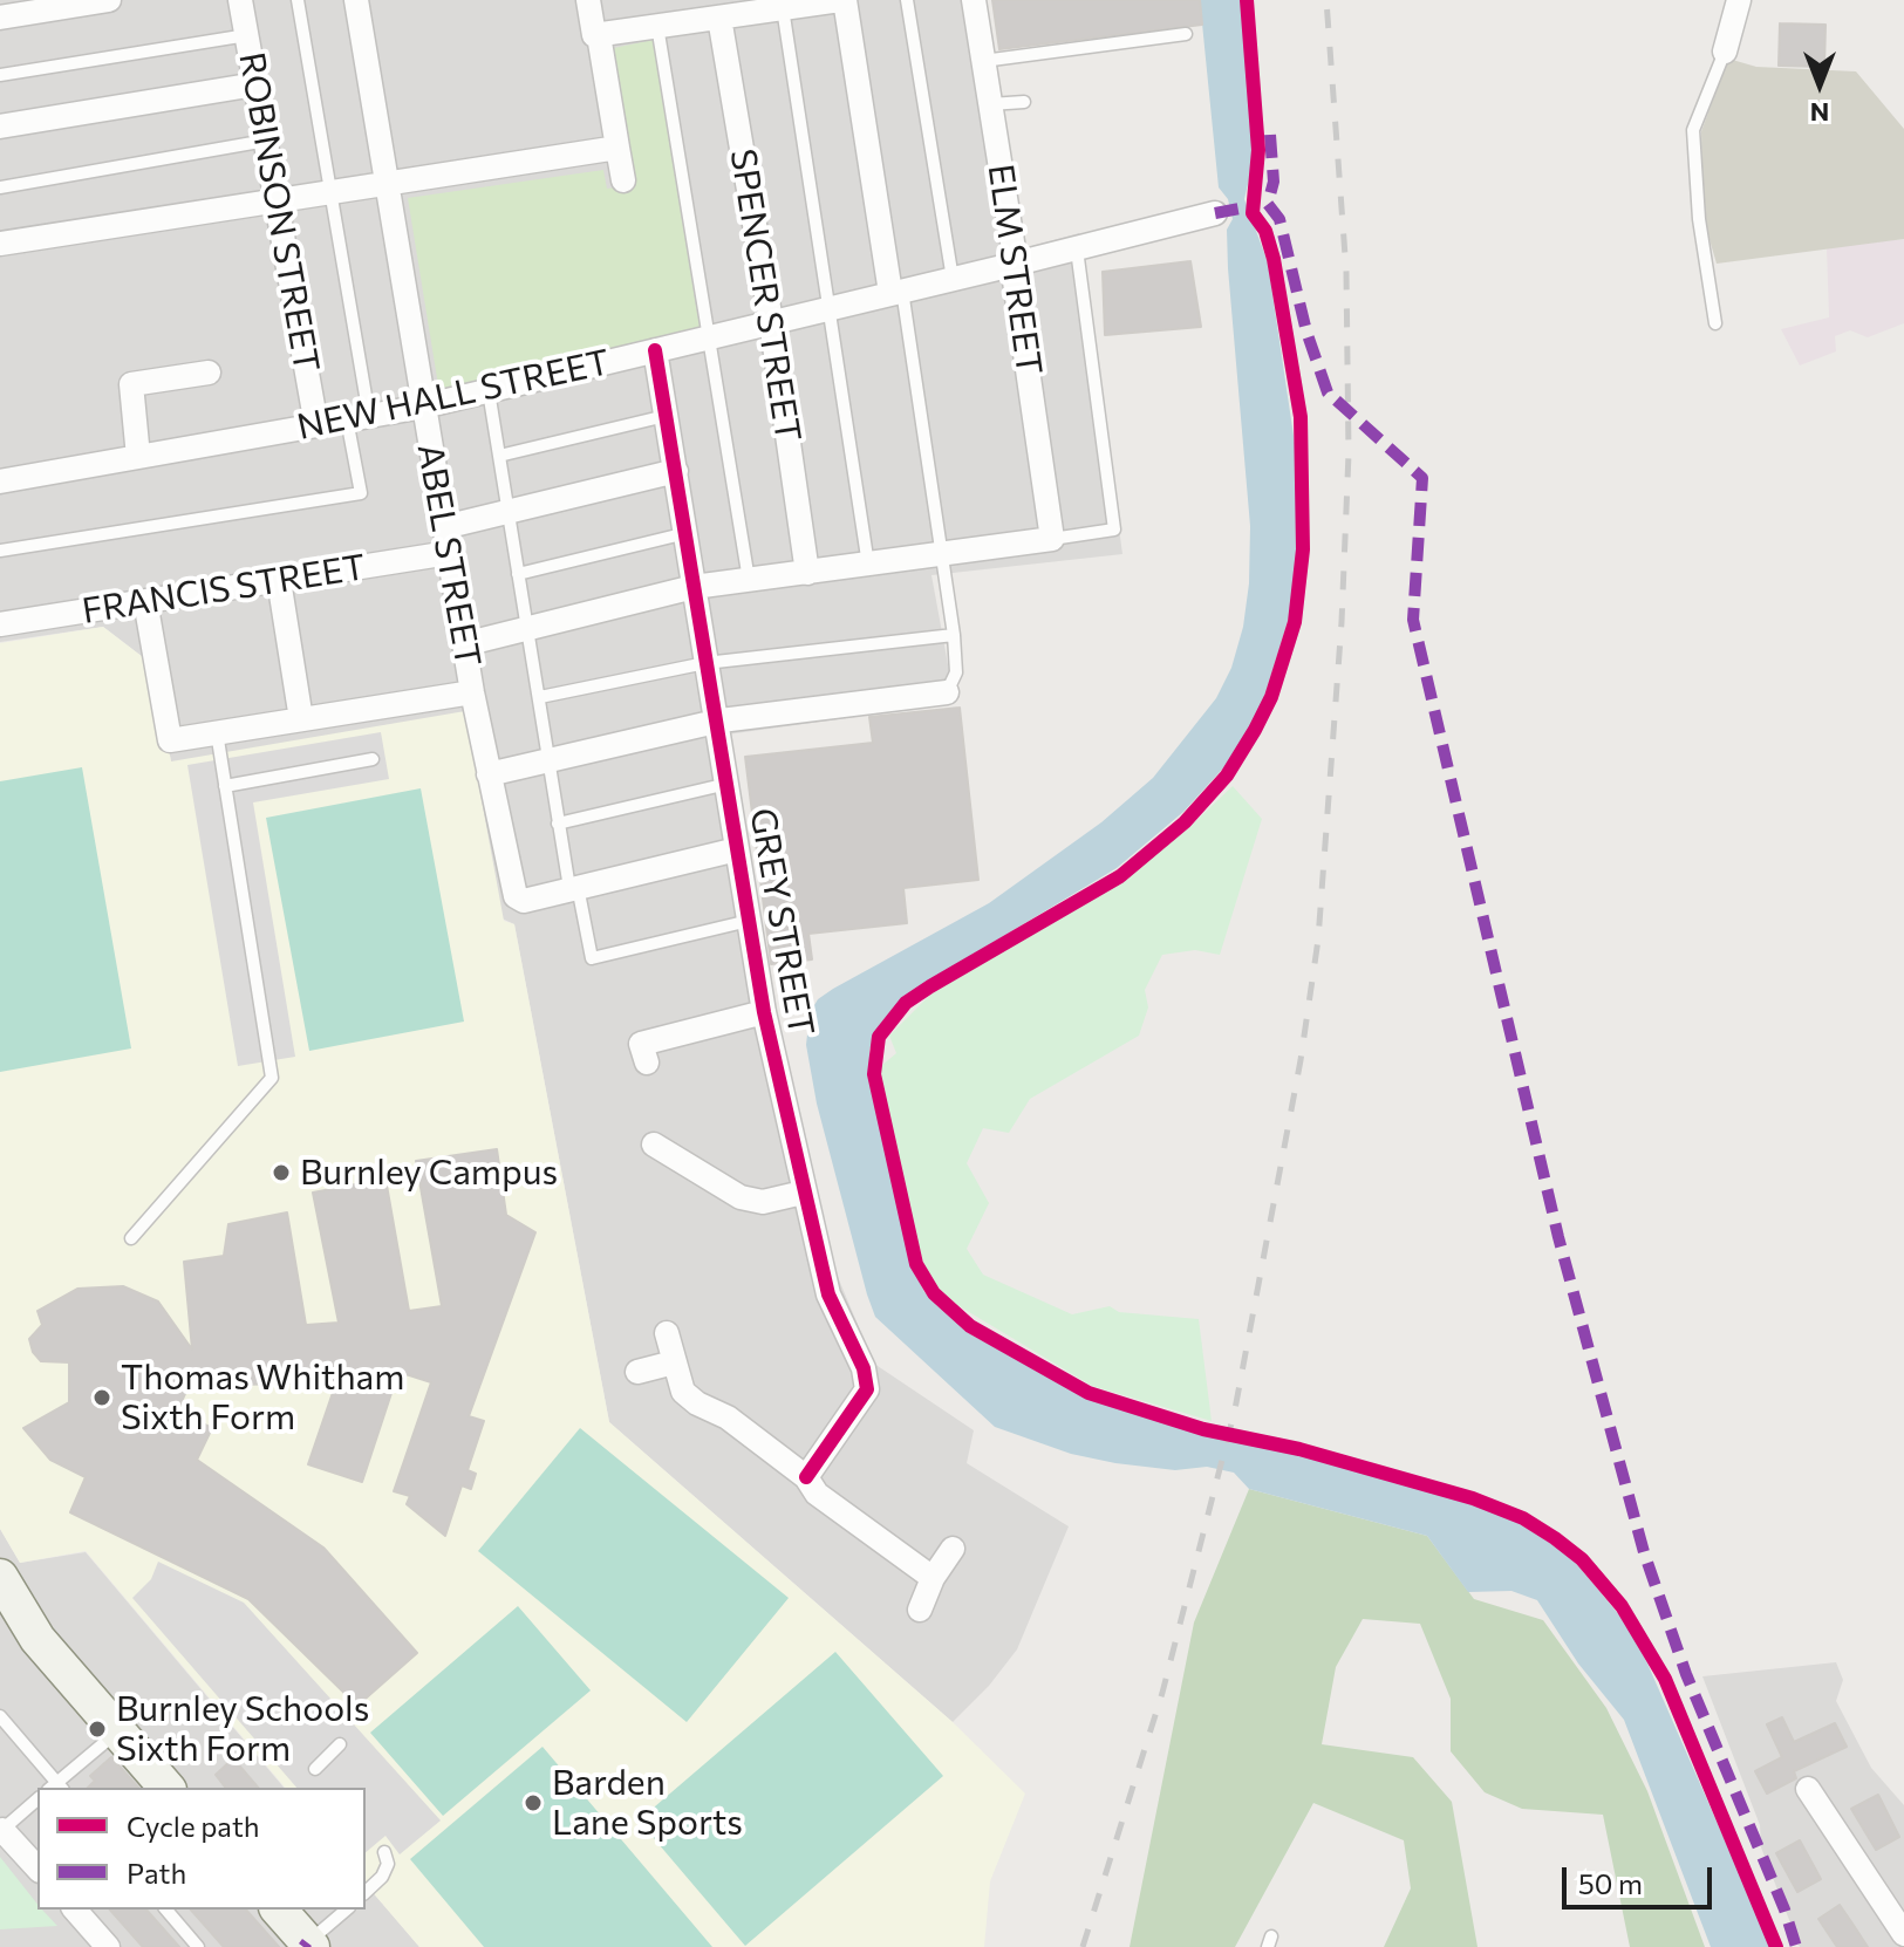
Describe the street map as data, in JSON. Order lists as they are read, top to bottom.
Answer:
{
  "streets": {
    "street": [
      "ROBINSON STREET",
      "ELM STREET",
      "SPENCER STREET",
      "NEW HALL STREET",
      "ABEL STREET",
      "FRANCIS STREET",
      "GREY STREET"
    ]
  },
  "crossings": [
    ["ROBINSON STREET", "NEW HALL STREET"],
    ["ELM STREET", "NEW HALL STREET"],
    ["SPENCER STREET", "NEW HALL STREET"],
    ["NEW HALL STREET", "ABEL STREET"],
    ["NEW HALL STREET", "GREY STREET"],
    ["ABEL STREET", "FRANCIS STREET"]
  ],
  "places": [
    "Burnley Campus",
    "Thomas Whitham Sixth Form",
    "Burnley Schools Sixth Form",
    "Barden Lane Sports"
  ],
  "legend": ["Cycle path", "Path"],
  "scale_bar": "50 m",
  "north": "bottom"
}
